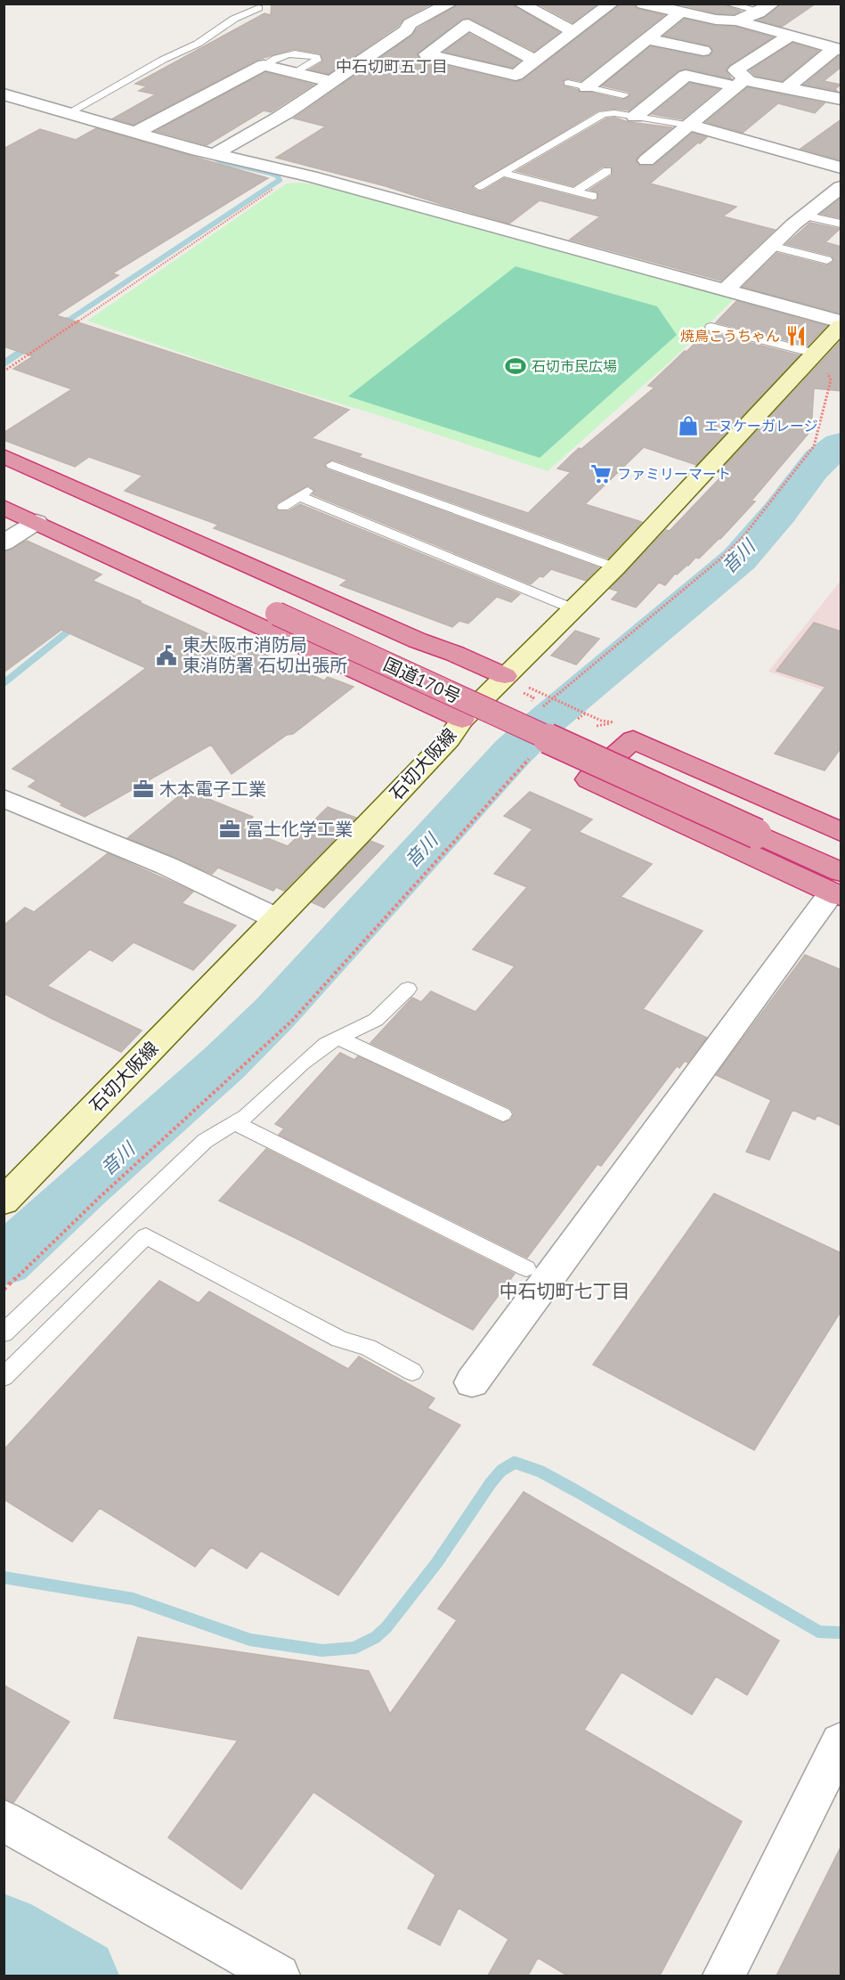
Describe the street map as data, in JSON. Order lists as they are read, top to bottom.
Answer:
{
  "streets": {
    "highway": ["国道170号"],
    "main road": ["石切大阪線"]
  },
  "districts": ["中石切町五丁目", "中石切町七丁目"],
  "water": ["音川"],
  "places": {
    "restaurant": ["焼鳥こうちゃん"],
    "sports": ["石切市民広場"],
    "shop": ["エヌケーガレージ"],
    "supermarket": ["ファミリーマート"],
    "public building": ["東大阪市消防局 東消防署 石切出張所"],
    "office": ["木本電子工業", "冨士化学工業"]
  }
}
